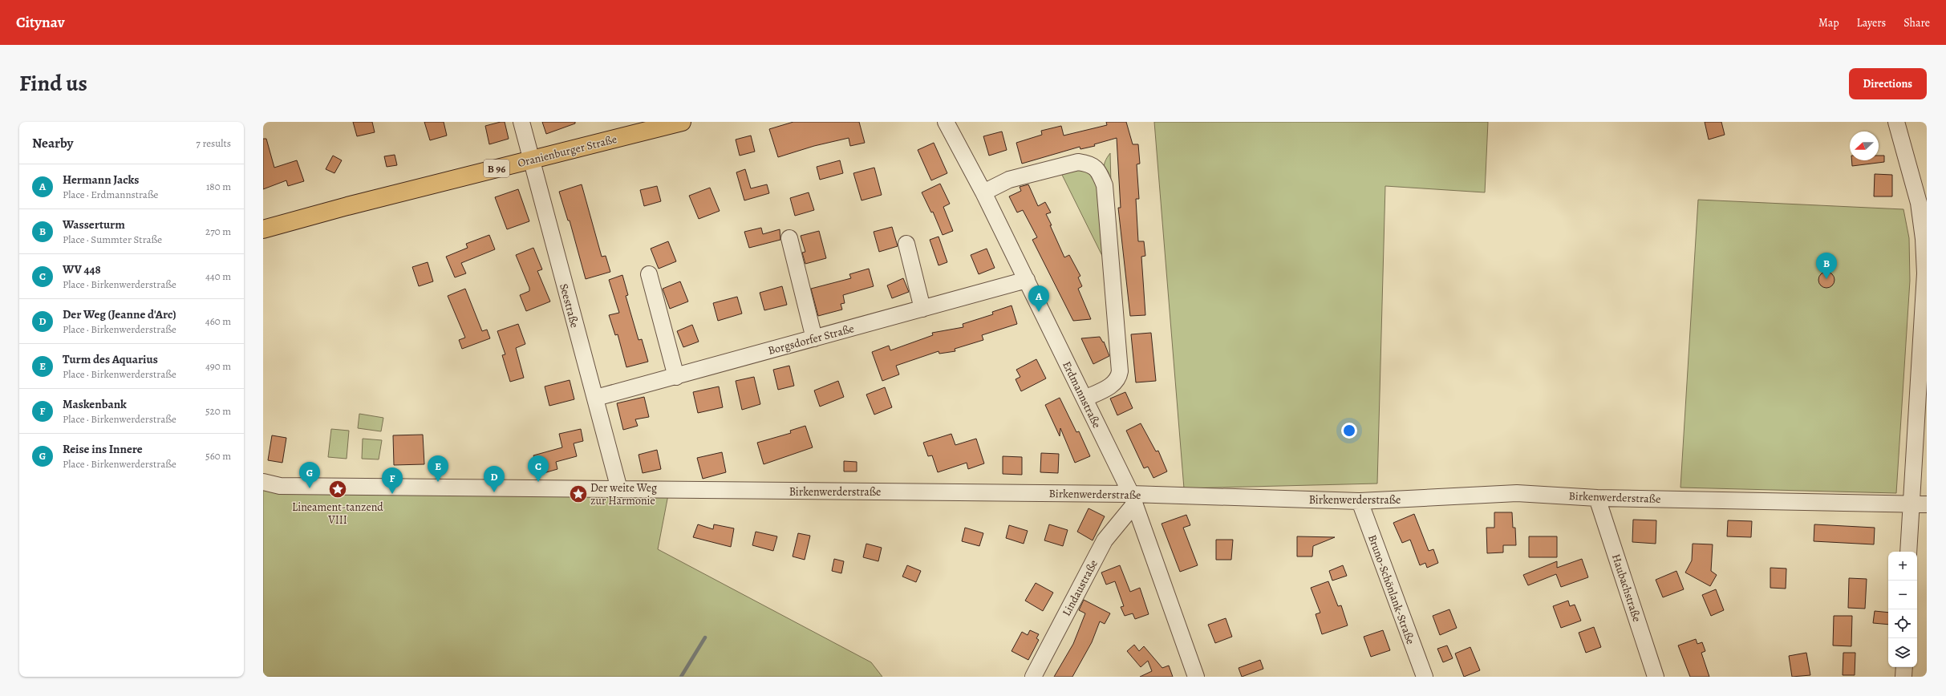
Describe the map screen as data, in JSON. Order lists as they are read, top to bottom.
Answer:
{
  "streets": {
    "main road": ["Oranienburger Straße", "B 96"],
    "street": [
      "Seestraße",
      "Borgsdorfer Straße",
      "Erdmannstraße",
      "Birkenwerderstraße",
      "Lindaustraße",
      "Haubachstraße",
      "Bruno-Schönlank-Straße"
    ]
  },
  "crossings": [
    ["Oranienburger Straße", "Seestraße"],
    ["Seestraße", "Borgsdorfer Straße"],
    ["Seestraße", "Birkenwerderstraße"],
    ["Borgsdorfer Straße", "Erdmannstraße"],
    ["Erdmannstraße", "Birkenwerderstraße"],
    ["Erdmannstraße", "Lindaustraße"],
    ["Birkenwerderstraße", "Lindaustraße"],
    ["Birkenwerderstraße", "Haubachstraße"],
    ["Birkenwerderstraße", "Bruno-Schönlank-Straße"]
  ],
  "places": {
    "place": ["Lineament-tanzend VIII", "Der weite Weg zur Harmonie"]
  },
  "north": "left",
  "page": {
    "header": "Citynav",
    "nav": ["Map", "Layers", "Share"],
    "title": "Find us",
    "buttons": "Directions",
    "heading": ["Nearby", "7 results"],
    "list": [
      {
        "mark": "A",
        "name": "Hermann Jacks",
        "note": "Place · Erdmannstraße",
        "value": "180 m"
      },
      {
        "mark": "B",
        "name": "Wasserturm",
        "note": "Place · Summter Straße",
        "value": "270 m"
      },
      {
        "mark": "C",
        "name": "WV 448",
        "note": "Place · Birkenwerderstraße",
        "value": "440 m"
      },
      {
        "mark": "D",
        "name": "Der Weg (Jeanne d'Arc)",
        "note": "Place · Birkenwerderstraße",
        "value": "460 m"
      },
      {
        "mark": "E",
        "name": "Turm des Aquarius",
        "note": "Place · Birkenwerderstraße",
        "value": "490 m"
      },
      {
        "mark": "F",
        "name": "Maskenbank",
        "note": "Place · Birkenwerderstraße",
        "value": "520 m"
      },
      {
        "mark": "G",
        "name": "Reise ins Innere",
        "note": "Place · Birkenwerderstraße",
        "value": "560 m"
      }
    ],
    "pins": [
      "B",
      "A",
      "C",
      "E",
      "G",
      "D",
      "F"
    ],
    "map_buttons": ["+", "−"]
  }
}
